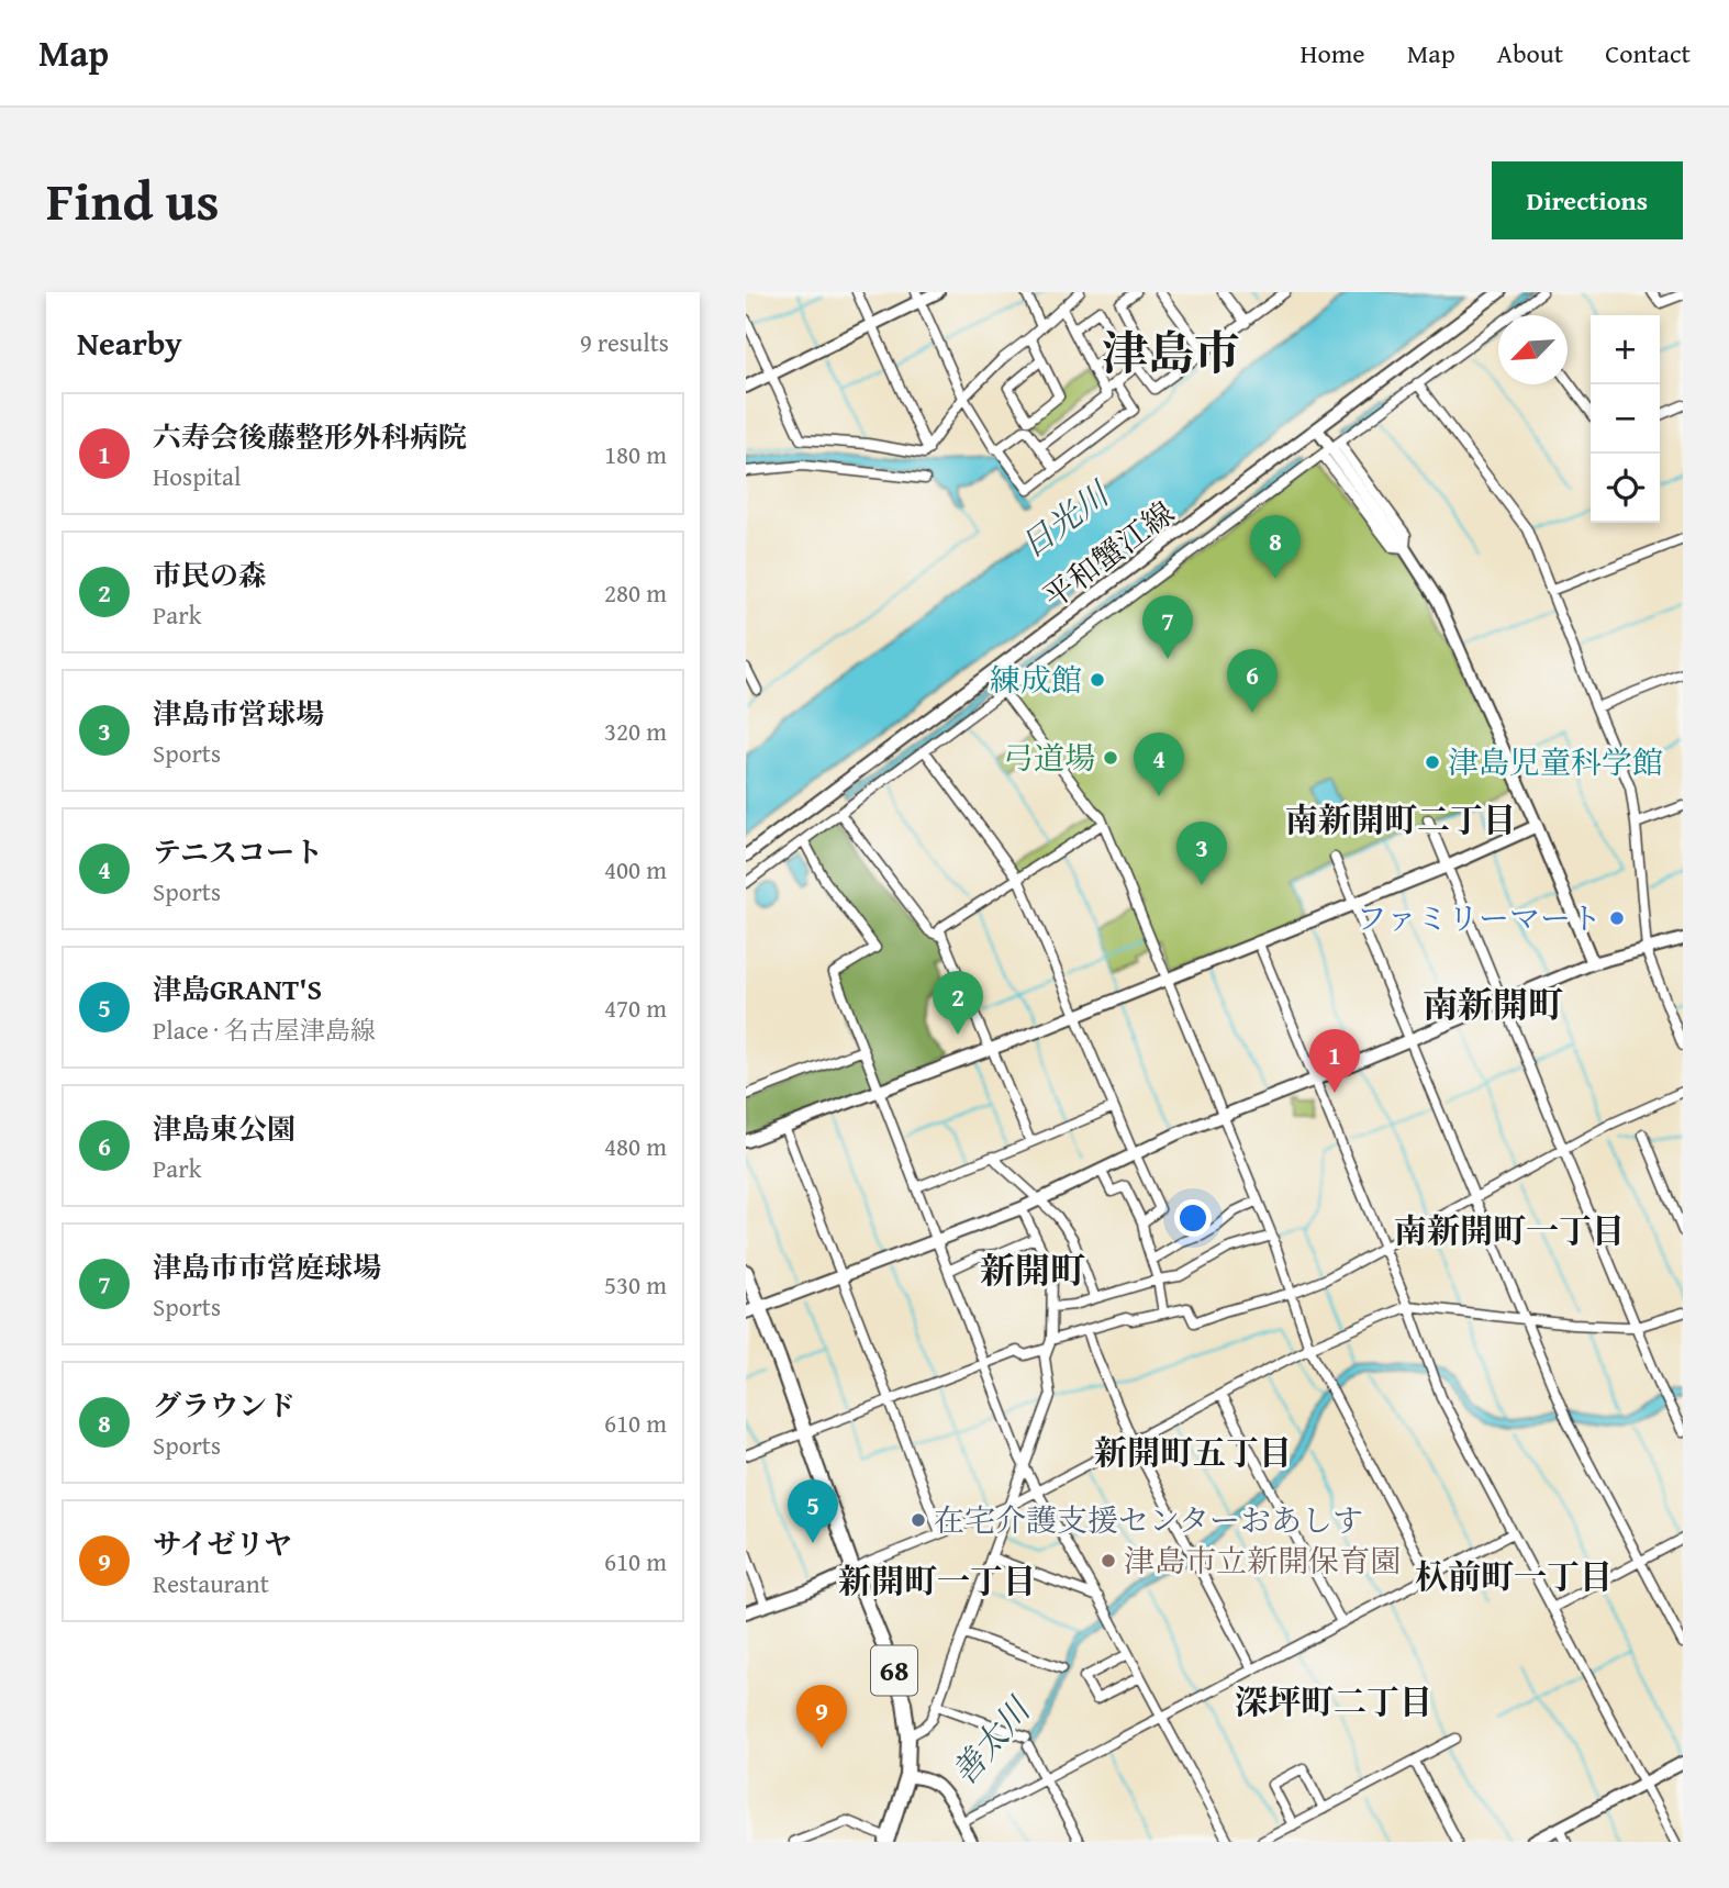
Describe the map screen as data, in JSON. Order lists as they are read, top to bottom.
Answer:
{
  "streets": {
    "main road": ["68"],
    "street": ["平和蟹江線"]
  },
  "districts": [
    "津島市",
    "南新開町二丁目",
    "南新開町",
    "南新開町一丁目",
    "新開町",
    "新開町五丁目",
    "杁前町一丁目",
    "新開町一丁目",
    "深坪町二丁目"
  ],
  "water": ["日光川", "善太川"],
  "places": [
    "練成館",
    "弓道場",
    "津島児童科学館",
    "ファミリーマート",
    "在宅介護支援センターおあしす",
    "津島市立新開保育園"
  ],
  "north": "bottom left",
  "page": {
    "header": "Map",
    "nav": [
      "Home",
      "Map",
      "About",
      "Contact"
    ],
    "title": "Find us",
    "buttons": "Directions",
    "heading": ["Nearby", "9 results"],
    "map_buttons": ["+", "−"],
    "list": [
      {
        "mark": "1",
        "name": "六寿会後藤整形外科病院",
        "note": "Hospital",
        "value": "180 m"
      },
      {
        "mark": "2",
        "name": "市民の森",
        "note": "Park",
        "value": "280 m"
      },
      {
        "mark": "3",
        "name": "津島市営球場",
        "note": "Sports",
        "value": "320 m"
      },
      {
        "mark": "4",
        "name": "テニスコート",
        "note": "Sports",
        "value": "400 m"
      },
      {
        "mark": "5",
        "name": "津島GRANT'S",
        "note": "Place · 名古屋津島線",
        "value": "470 m"
      },
      {
        "mark": "6",
        "name": "津島東公園",
        "note": "Park",
        "value": "480 m"
      },
      {
        "mark": "7",
        "name": "津島市市営庭球場",
        "note": "Sports",
        "value": "530 m"
      },
      {
        "mark": "8",
        "name": "グラウンド",
        "note": "Sports",
        "value": "610 m"
      },
      {
        "mark": "9",
        "name": "サイゼリヤ",
        "note": "Restaurant",
        "value": "610 m"
      }
    ],
    "pins": [
      "8",
      "7",
      "6",
      "4",
      "3",
      "2",
      "1",
      "5",
      "9"
    ]
  }
}
